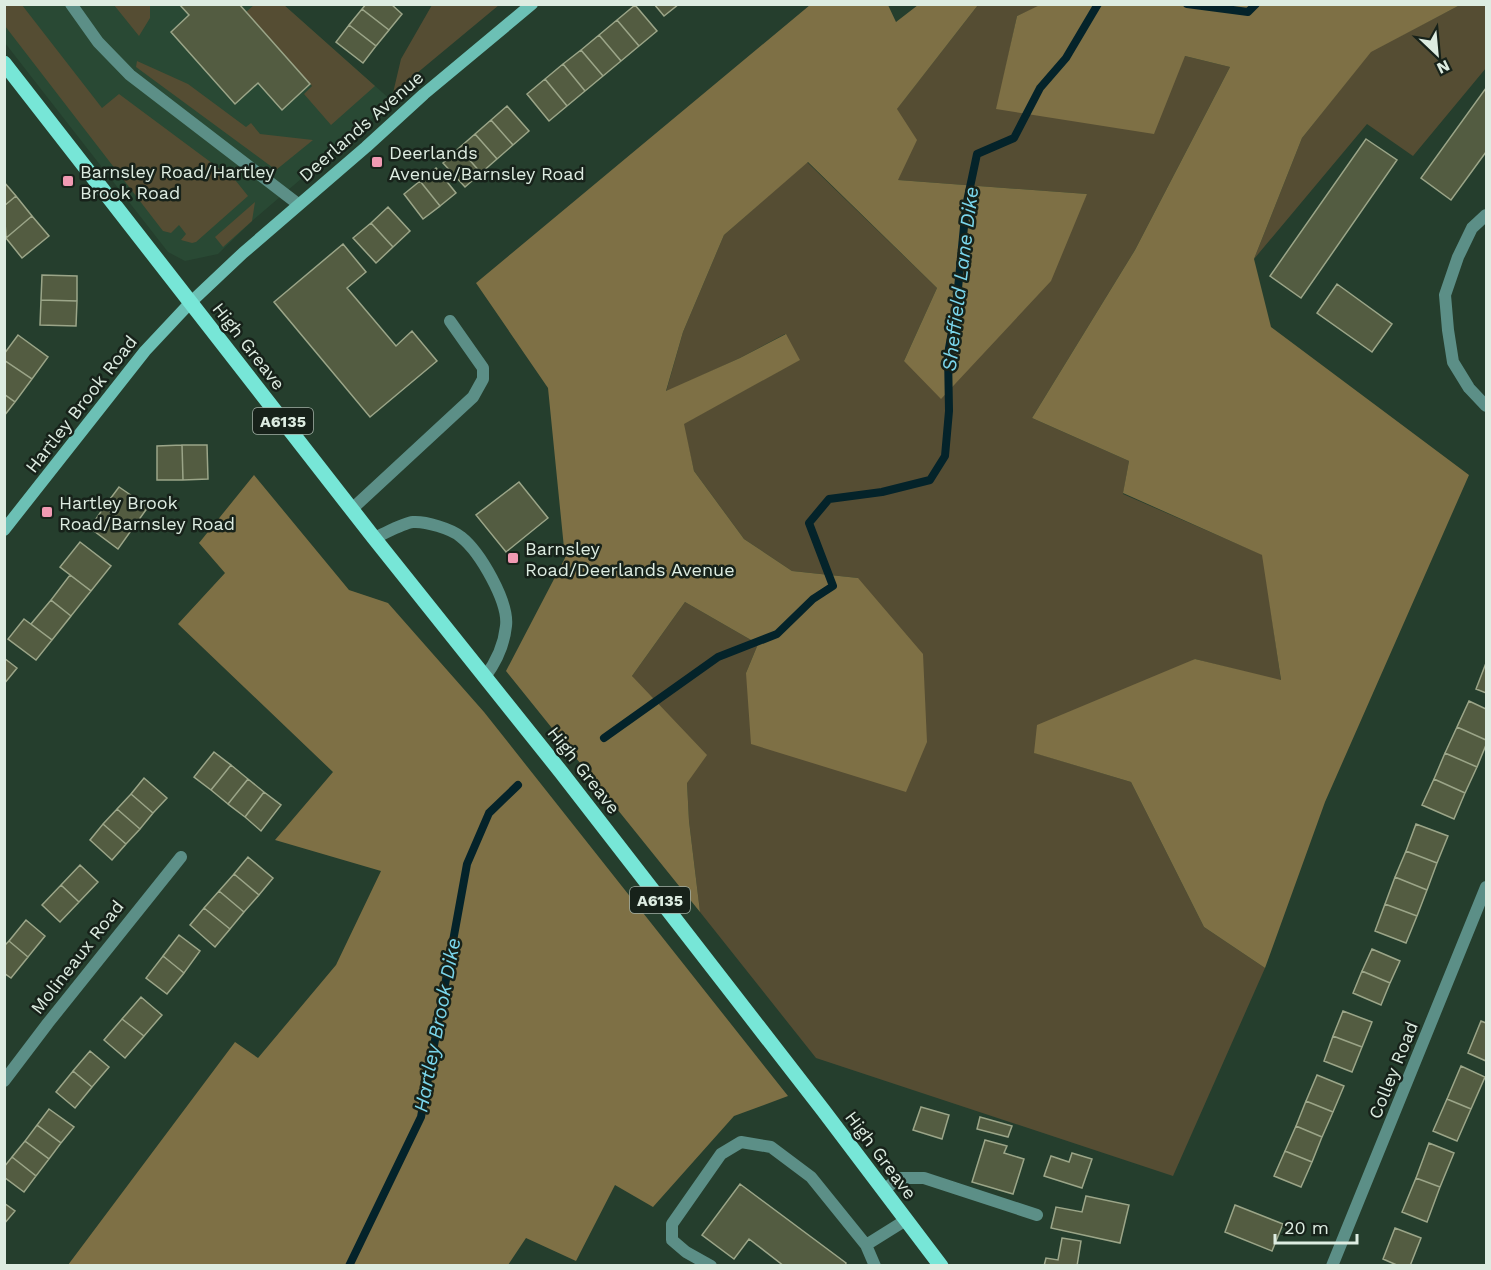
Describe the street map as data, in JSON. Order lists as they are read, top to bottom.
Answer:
{
  "streets": {
    "main road": ["High Greave", "A6135"],
    "street": [
      "Deerlands Avenue",
      "Hartley Brook Road",
      "Molineaux Road",
      "Colley Road"
    ]
  },
  "crossings": [
    ["Deerlands Avenue", "High Greave"],
    ["Deerlands Avenue", "Hartley Brook Road"],
    ["Deerlands Avenue", "A6135"],
    ["High Greave", "Hartley Brook Road"],
    ["High Greave", "A6135"],
    ["Hartley Brook Road", "A6135"]
  ],
  "water": ["Sheffield Lane Dike", "Hartley Brook Dike"],
  "places": {
    "transit": [
      "Deerlands Avenue/Barnsley Road",
      "Barnsley Road/Hartley Brook Road",
      "Hartley Brook Road/Barnsley Road",
      "Barnsley Road/Deerlands Avenue"
    ]
  },
  "scale_bar": "20 m",
  "north": "bottom right"
}
